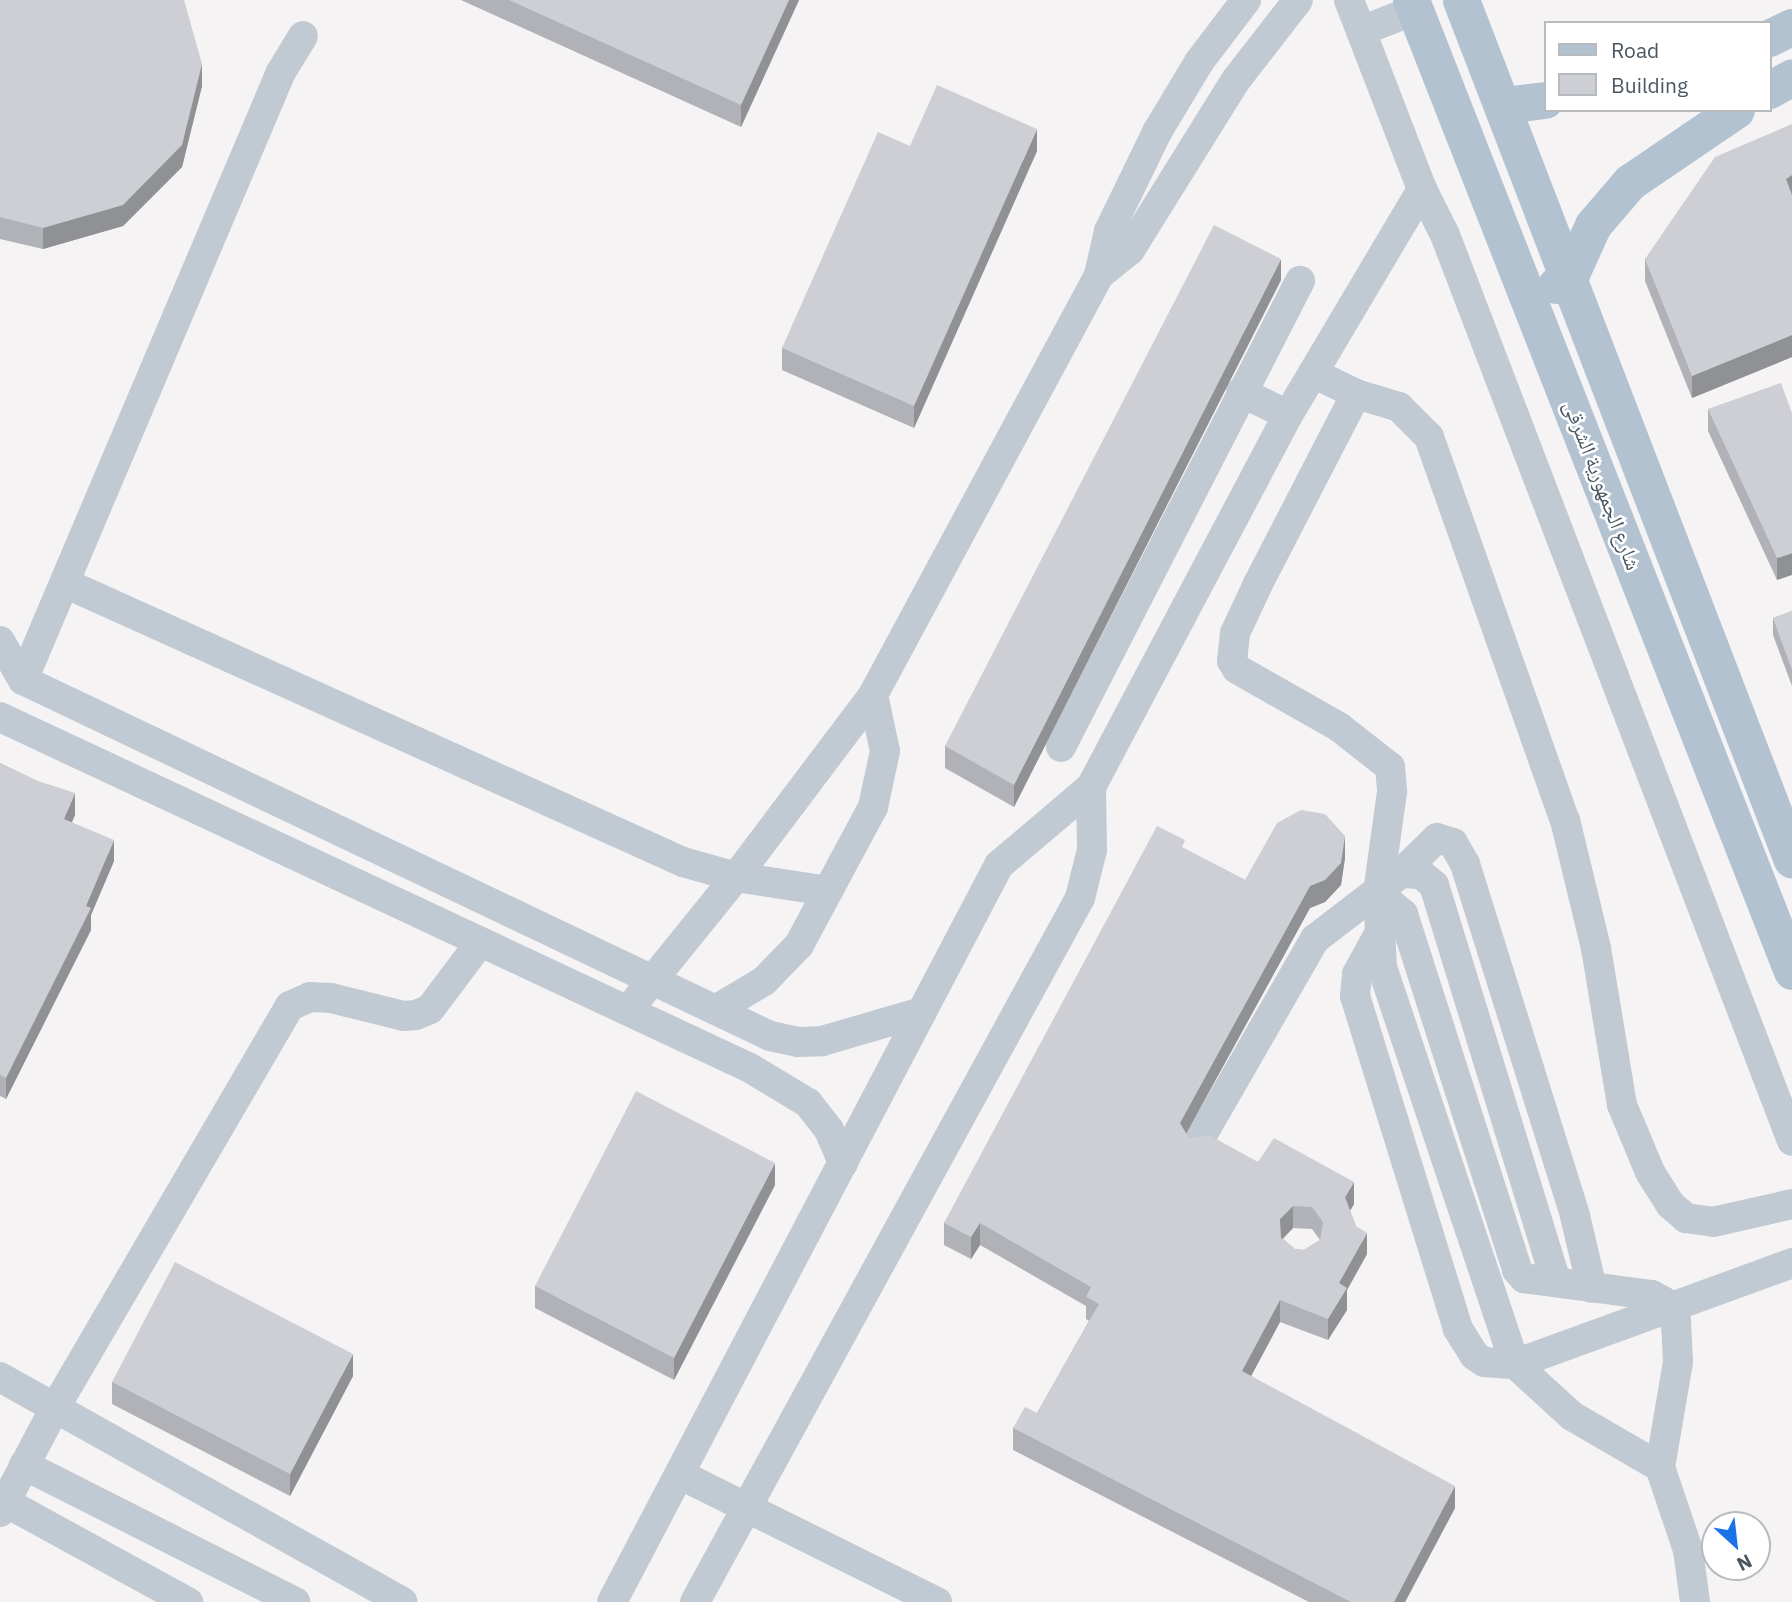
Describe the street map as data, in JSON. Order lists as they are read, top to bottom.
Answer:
{
  "streets": {
    "main road": ["شارع الجمهورية الشرقى"]
  },
  "legend": ["Road", "Building"],
  "north": "bottom right"
}
